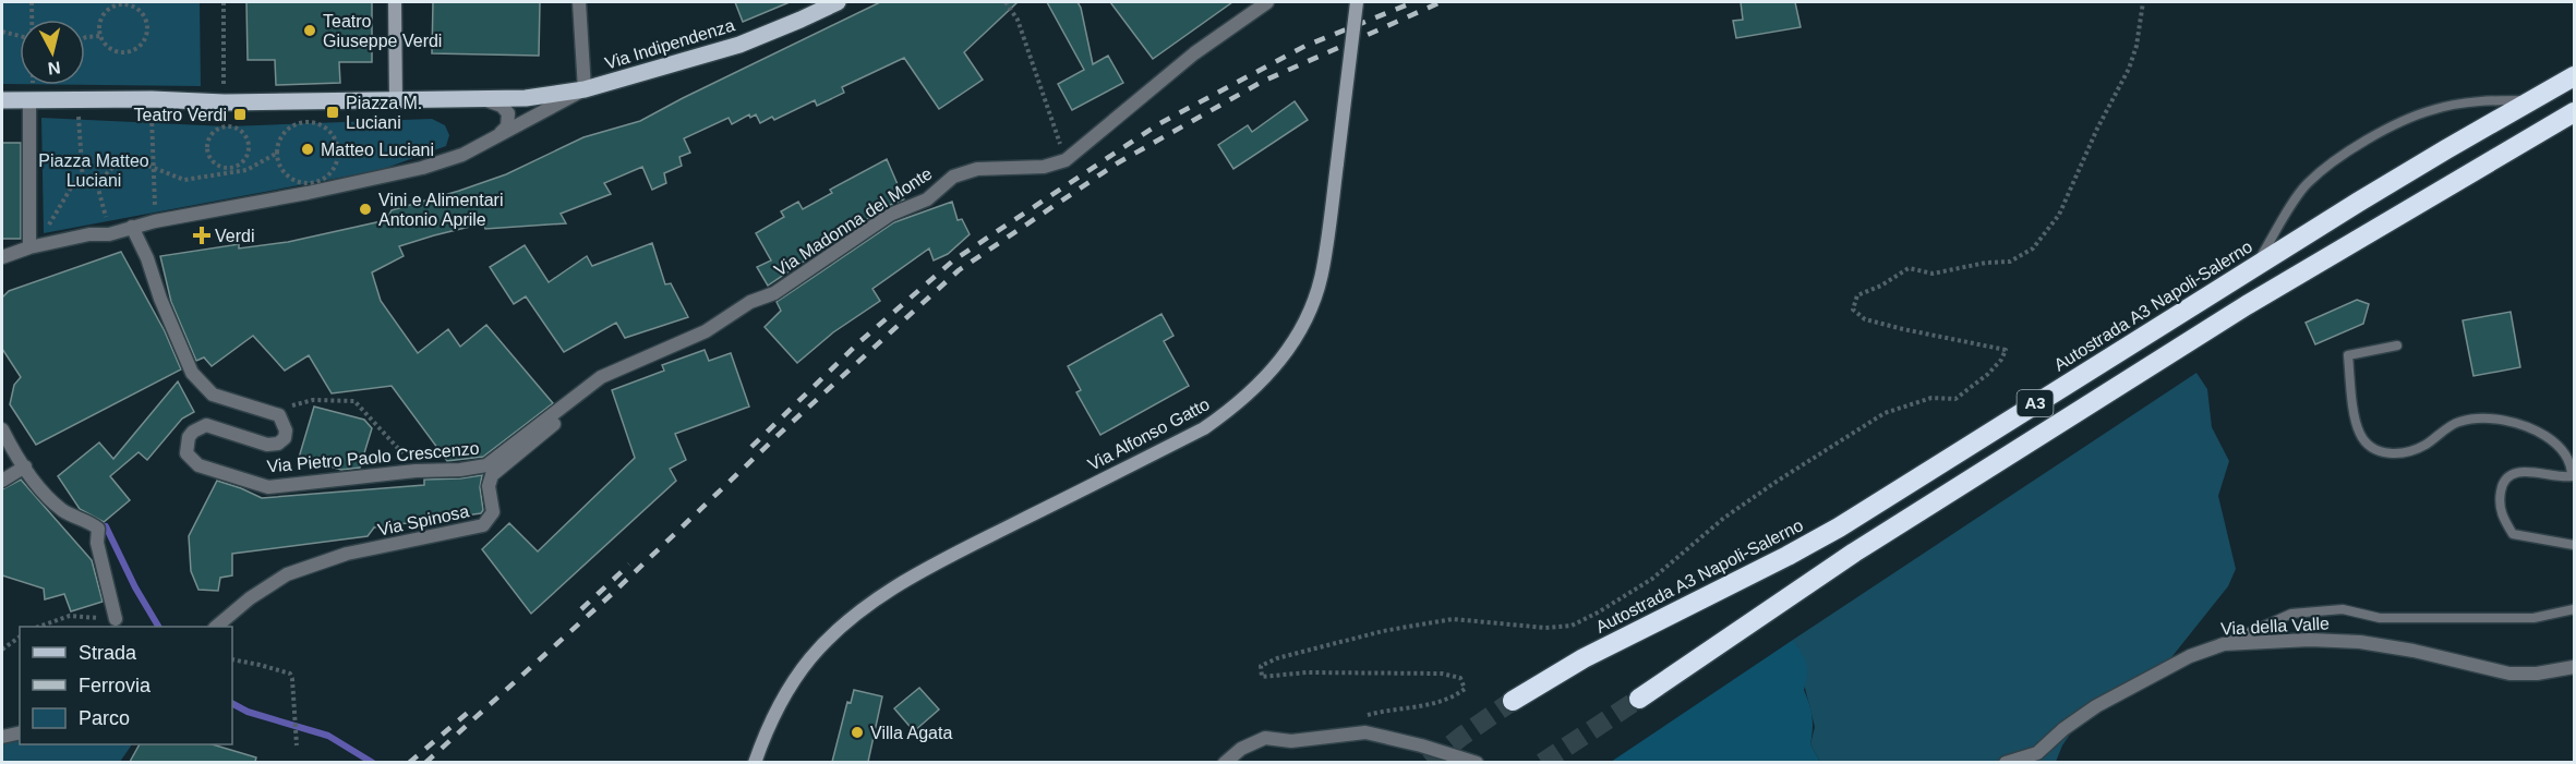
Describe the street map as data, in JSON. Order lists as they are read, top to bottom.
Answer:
{
  "streets": {
    "highway": ["Autostrada A3 Napoli-Salerno", "A3"],
    "main road": ["Via Indipendenza", "Via Alfonso Gatto"],
    "street": [
      "Via Madonna del Monte",
      "Via Pietro Paolo Crescenzo",
      "Via Spinosa",
      "Via della Valle"
    ]
  },
  "crossings": [
    ["Via Madonna del Monte", "Via Pietro Paolo Crescenzo"],
    ["Via Madonna del Monte", "Via Spinosa"],
    ["Via Pietro Paolo Crescenzo", "Via Spinosa"]
  ],
  "parks": ["Piazza Matteo Luciani"],
  "places": {
    "other": [
      "Teatro Giuseppe Verdi",
      "Matteo Luciani",
      "Vini e Alimentari Antonio Aprile",
      "Villa Agata"
    ],
    "transit": ["Piazza M. Luciani", "Teatro Verdi"],
    "health": ["Verdi"]
  },
  "legend": ["Strada", "Ferrovia", "Parco"],
  "north": "bottom"
}
